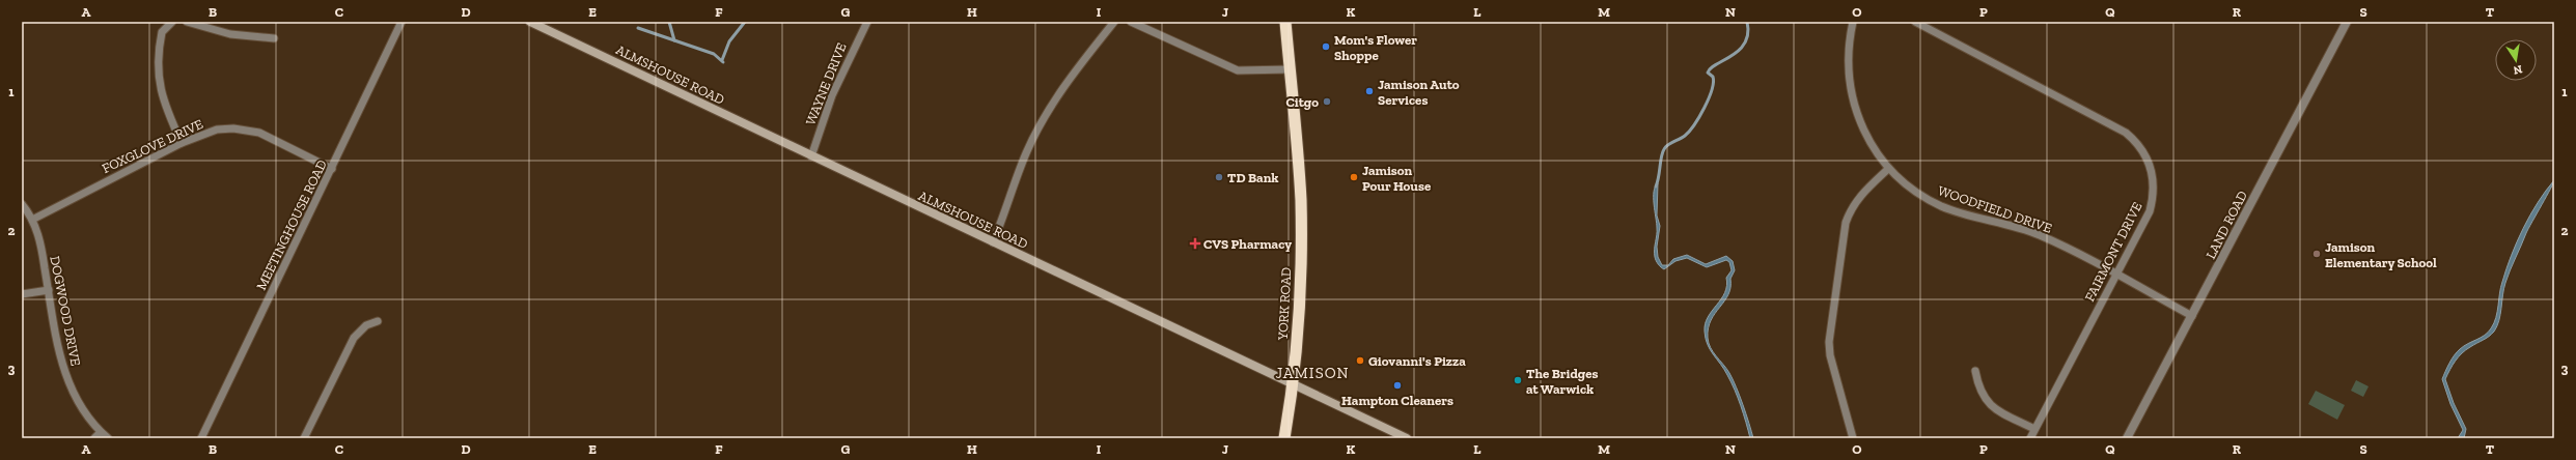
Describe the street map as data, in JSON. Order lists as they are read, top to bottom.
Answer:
{
  "streets": {
    "highway": ["YORK ROAD"],
    "main road": ["ALMSHOUSE ROAD"],
    "street": [
      "WAYNE DRIVE",
      "FOXGLOVE DRIVE",
      "WOODFIELD DRIVE",
      "MEETINGHOUSE ROAD",
      "LAND ROAD",
      "FAIRMONT DRIVE",
      "DOGWOOD DRIVE"
    ]
  },
  "crossings": [
    ["ALMSHOUSE ROAD", "WAYNE DRIVE"],
    ["ALMSHOUSE ROAD", "YORK ROAD"],
    ["FOXGLOVE DRIVE", "MEETINGHOUSE ROAD"],
    ["FOXGLOVE DRIVE", "DOGWOOD DRIVE"],
    ["WOODFIELD DRIVE", "LAND ROAD"],
    ["WOODFIELD DRIVE", "FAIRMONT DRIVE"]
  ],
  "districts": ["JAMISON"],
  "places": {
    "other": [
      "Mom's Flower Shoppe",
      "Jamison Auto Services",
      "Citgo",
      "TD Bank",
      "Jamison Pour House",
      "Jamison Elementary School",
      "Giovanni's Pizza",
      "The Bridges at Warwick",
      "Hampton Cleaners"
    ],
    "health": ["CVS Pharmacy"]
  },
  "north": "bottom",
  "grid": {
    "columns": [
      "A",
      "B",
      "C",
      "D",
      "E",
      "F",
      "G",
      "H",
      "I",
      "J",
      "K",
      "L",
      "M",
      "N",
      "O",
      "P",
      "Q",
      "R",
      "S",
      "T"
    ],
    "rows": ["1", "2", "3"]
  }
}
